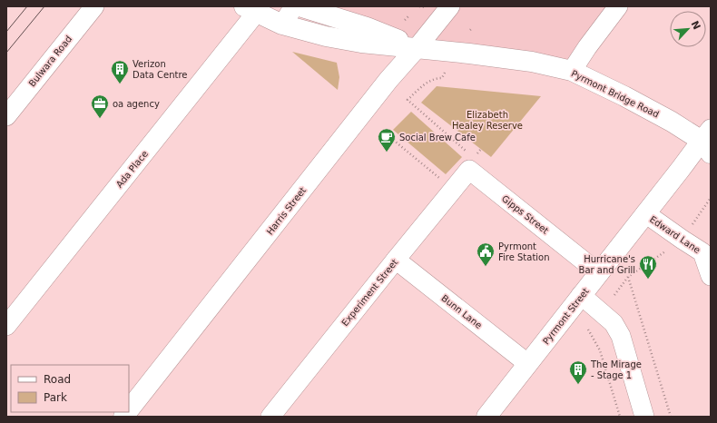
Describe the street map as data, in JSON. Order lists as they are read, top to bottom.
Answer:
{
  "streets": {
    "main road": ["Pyrmont Bridge Road", "Harris Street", "Pyrmont Street"],
    "street": [
      "Bulwara Road",
      "Ada Place",
      "Gipps Street",
      "Edward Lane",
      "Experiment Street",
      "Bunn Lane"
    ]
  },
  "crossings": [
    ["Pyrmont Bridge Road", "Ada Place"],
    ["Pyrmont Bridge Road", "Harris Street"],
    ["Pyrmont Bridge Road", "Pyrmont Street"],
    ["Gipps Street", "Experiment Street"],
    ["Gipps Street", "Pyrmont Street"],
    ["Edward Lane", "Pyrmont Street"],
    ["Experiment Street", "Bunn Lane"],
    ["Bunn Lane", "Pyrmont Street"]
  ],
  "parks": ["Elizabeth Healey Reserve"],
  "places": {
    "building": ["Verizon Data Centre", "The Mirage - Stage 1"],
    "office": ["oa agency"],
    "cafe": ["Social Brew Cafe"],
    "public building": ["Pyrmont Fire Station"],
    "restaurant": ["Hurricane's Bar and Grill"]
  },
  "legend": ["Road", "Park"],
  "north": "top right"
}
